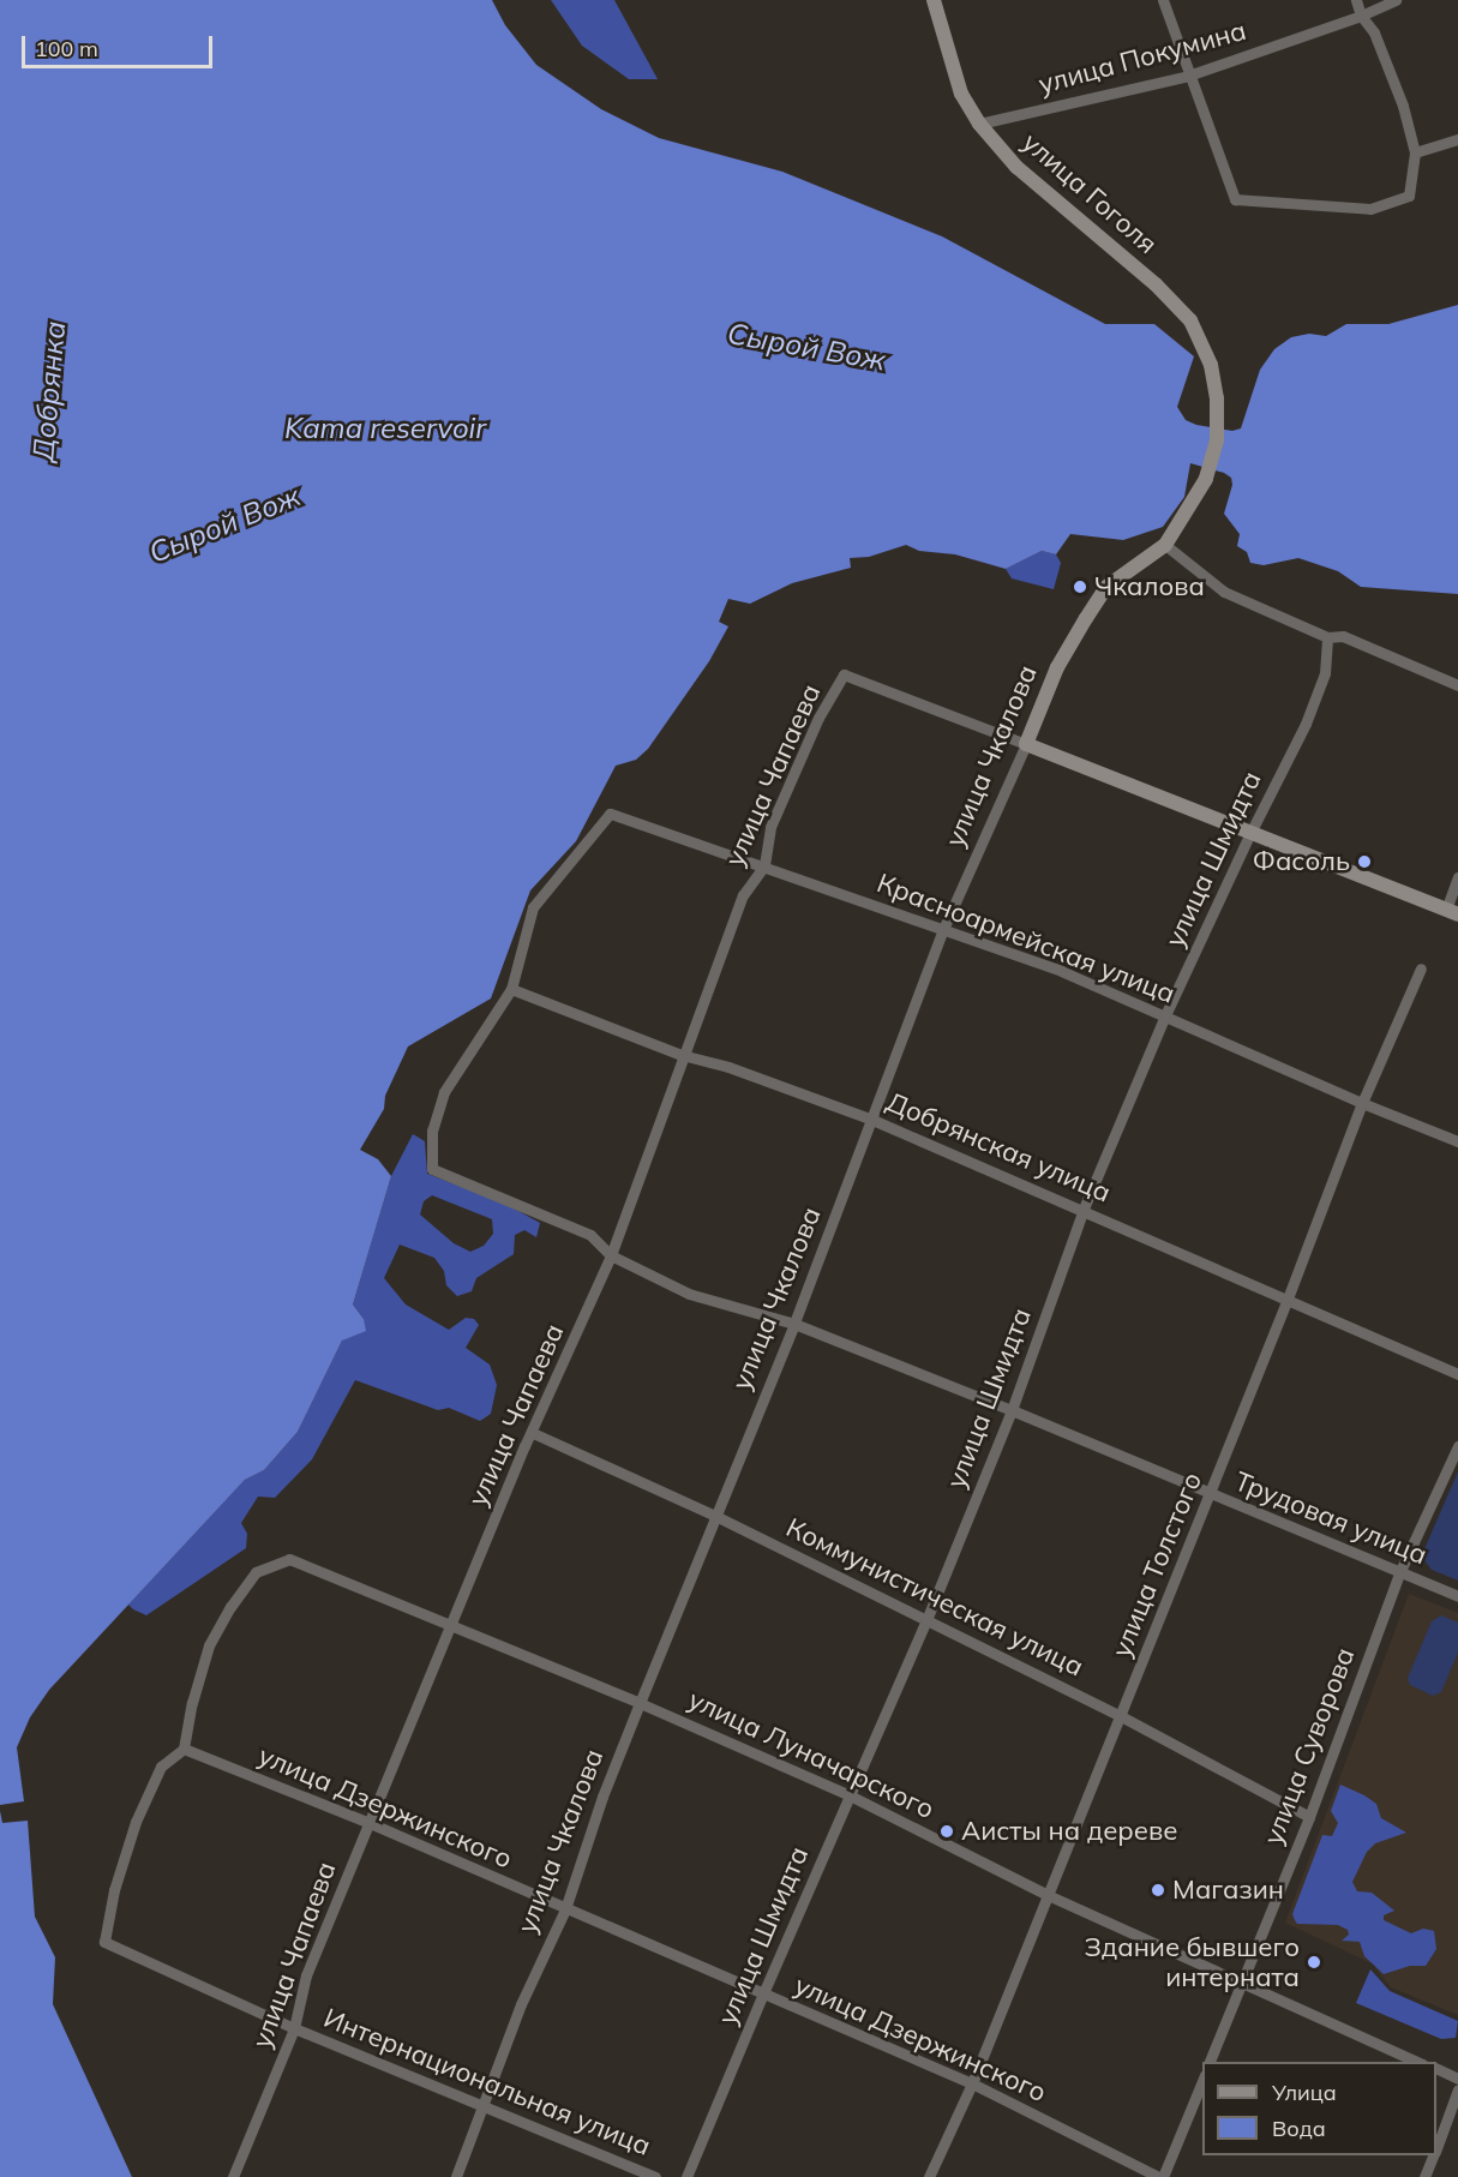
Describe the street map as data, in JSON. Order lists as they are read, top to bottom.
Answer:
{
  "streets": {
    "main road": ["улица Гоголя", "улица Чкалова"],
    "street": [
      "улица Покумина",
      "улица Чапаева",
      "улица Шмидта",
      "Красноармейская улица",
      "Добрянская улица",
      "Трудовая улица",
      "улица Толстого",
      "Коммунистическая улица",
      "улица Суворова",
      "улица Луначарского",
      "улица Дзержинского",
      "Интернациональная улица"
    ]
  },
  "crossings": [
    ["улица Покумина", "улица Гоголя"],
    ["улица Гоголя", "улица Чкалова"],
    ["улица Чкалова", "улица Чапаева"],
    ["улица Чкалова", "Красноармейская улица"],
    ["улица Чкалова", "Добрянская улица"],
    ["улица Чкалова", "Трудовая улица"],
    ["улица Чкалова", "Коммунистическая улица"],
    ["улица Чкалова", "улица Луначарского"],
    ["улица Чкалова", "улица Дзержинского"],
    ["улица Чкалова", "Интернациональная улица"],
    ["улица Чапаева", "Красноармейская улица"],
    ["улица Чапаева", "Добрянская улица"],
    ["улица Чапаева", "Трудовая улица"],
    ["улица Чапаева", "Коммунистическая улица"],
    ["улица Чапаева", "улица Луначарского"],
    ["улица Чапаева", "улица Дзержинского"],
    ["улица Чапаева", "Интернациональная улица"],
    ["улица Шмидта", "Красноармейская улица"],
    ["улица Шмидта", "Добрянская улица"],
    ["улица Шмидта", "Трудовая улица"],
    ["улица Шмидта", "Коммунистическая улица"],
    ["улица Шмидта", "улица Луначарского"],
    ["улица Шмидта", "улица Дзержинского"],
    ["Красноармейская улица", "Добрянская улица"],
    ["Красноармейская улица", "Трудовая улица"],
    ["Красноармейская улица", "улица Толстого"],
    ["Добрянская улица", "Трудовая улица"],
    ["Добрянская улица", "улица Толстого"],
    ["Трудовая улица", "улица Толстого"],
    ["Трудовая улица", "улица Суворова"],
    ["улица Толстого", "Коммунистическая улица"],
    ["улица Толстого", "улица Луначарского"],
    ["улица Толстого", "улица Дзержинского"],
    ["Коммунистическая улица", "улица Суворова"],
    ["улица Суворова", "улица Луначарского"],
    ["улица Луначарского", "улица Дзержинского"],
    ["улица Луначарского", "Интернациональная улица"],
    ["улица Дзержинского", "Интернациональная улица"]
  ],
  "water": ["Сырой Вож", "Добрянка", "Kama reservoir"],
  "places": [
    "Чкалова",
    "Фасоль",
    "Аисты на дереве",
    "Магазин",
    "Здание бывшего интерната"
  ],
  "legend": ["Улица", "Вода"],
  "scale_bar": "100 m"
}
